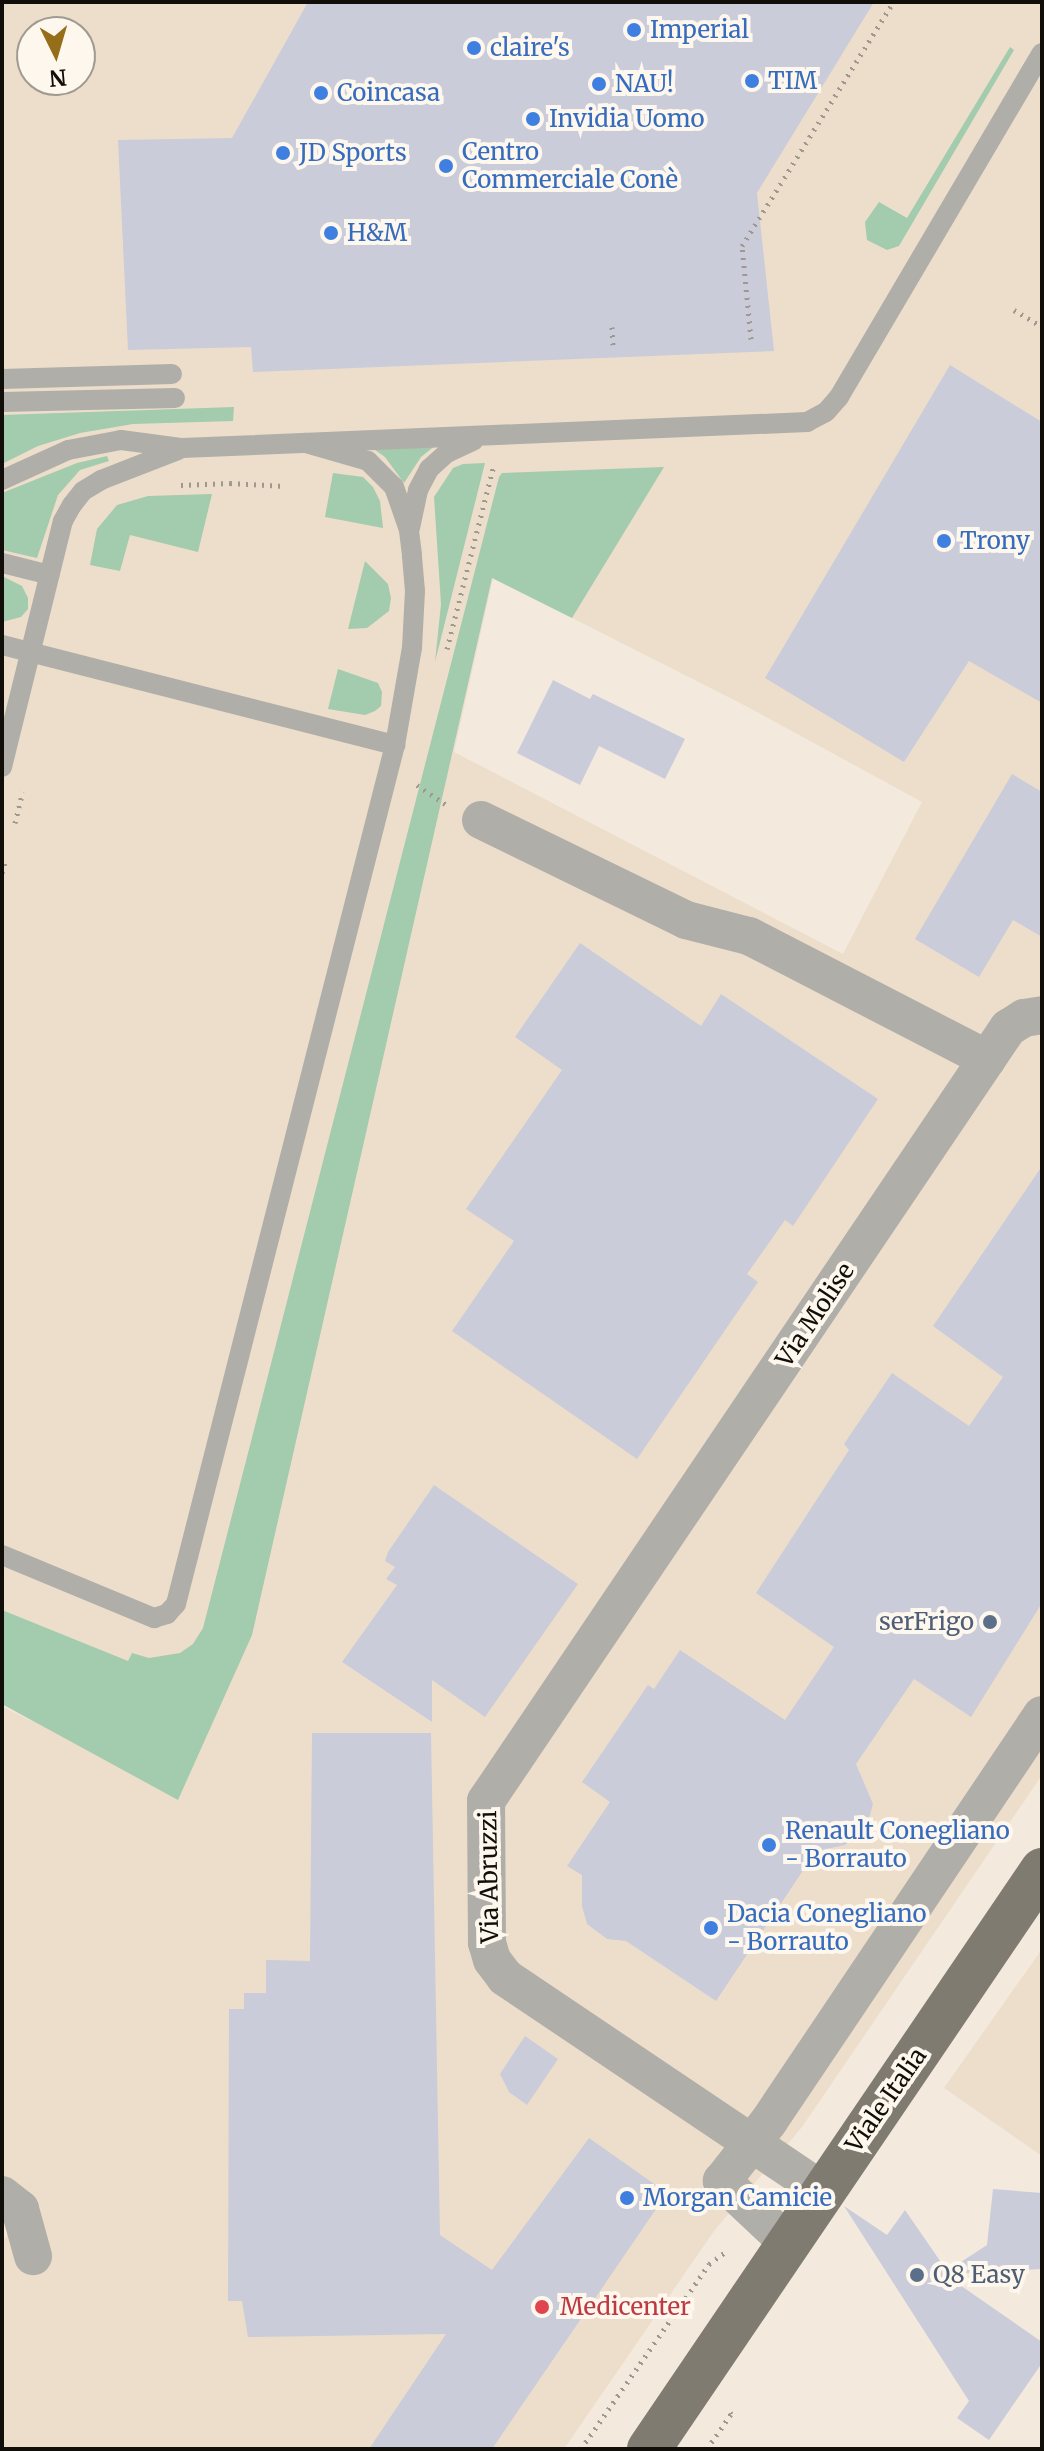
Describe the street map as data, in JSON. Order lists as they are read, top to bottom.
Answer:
{
  "streets": {
    "main road": ["Viale Italia"],
    "street": ["Via Molise", "Via Abruzzi"]
  },
  "crossings": [
    ["Via Molise", "Via Abruzzi"],
    ["Via Abruzzi", "Viale Italia"]
  ],
  "places": [
    "Imperial",
    "claire's",
    "TIM",
    "NAU!",
    "Coincasa",
    "Invidia Uomo",
    "JD Sports",
    "Centro Commerciale Conè",
    "H&M",
    "Trony",
    "serFrigo",
    "Renault Conegliano - Borrauto",
    "Dacia Conegliano - Borrauto",
    "Morgan Camicie",
    "Q8 Easy",
    "Medicenter"
  ],
  "north": "bottom"
}
